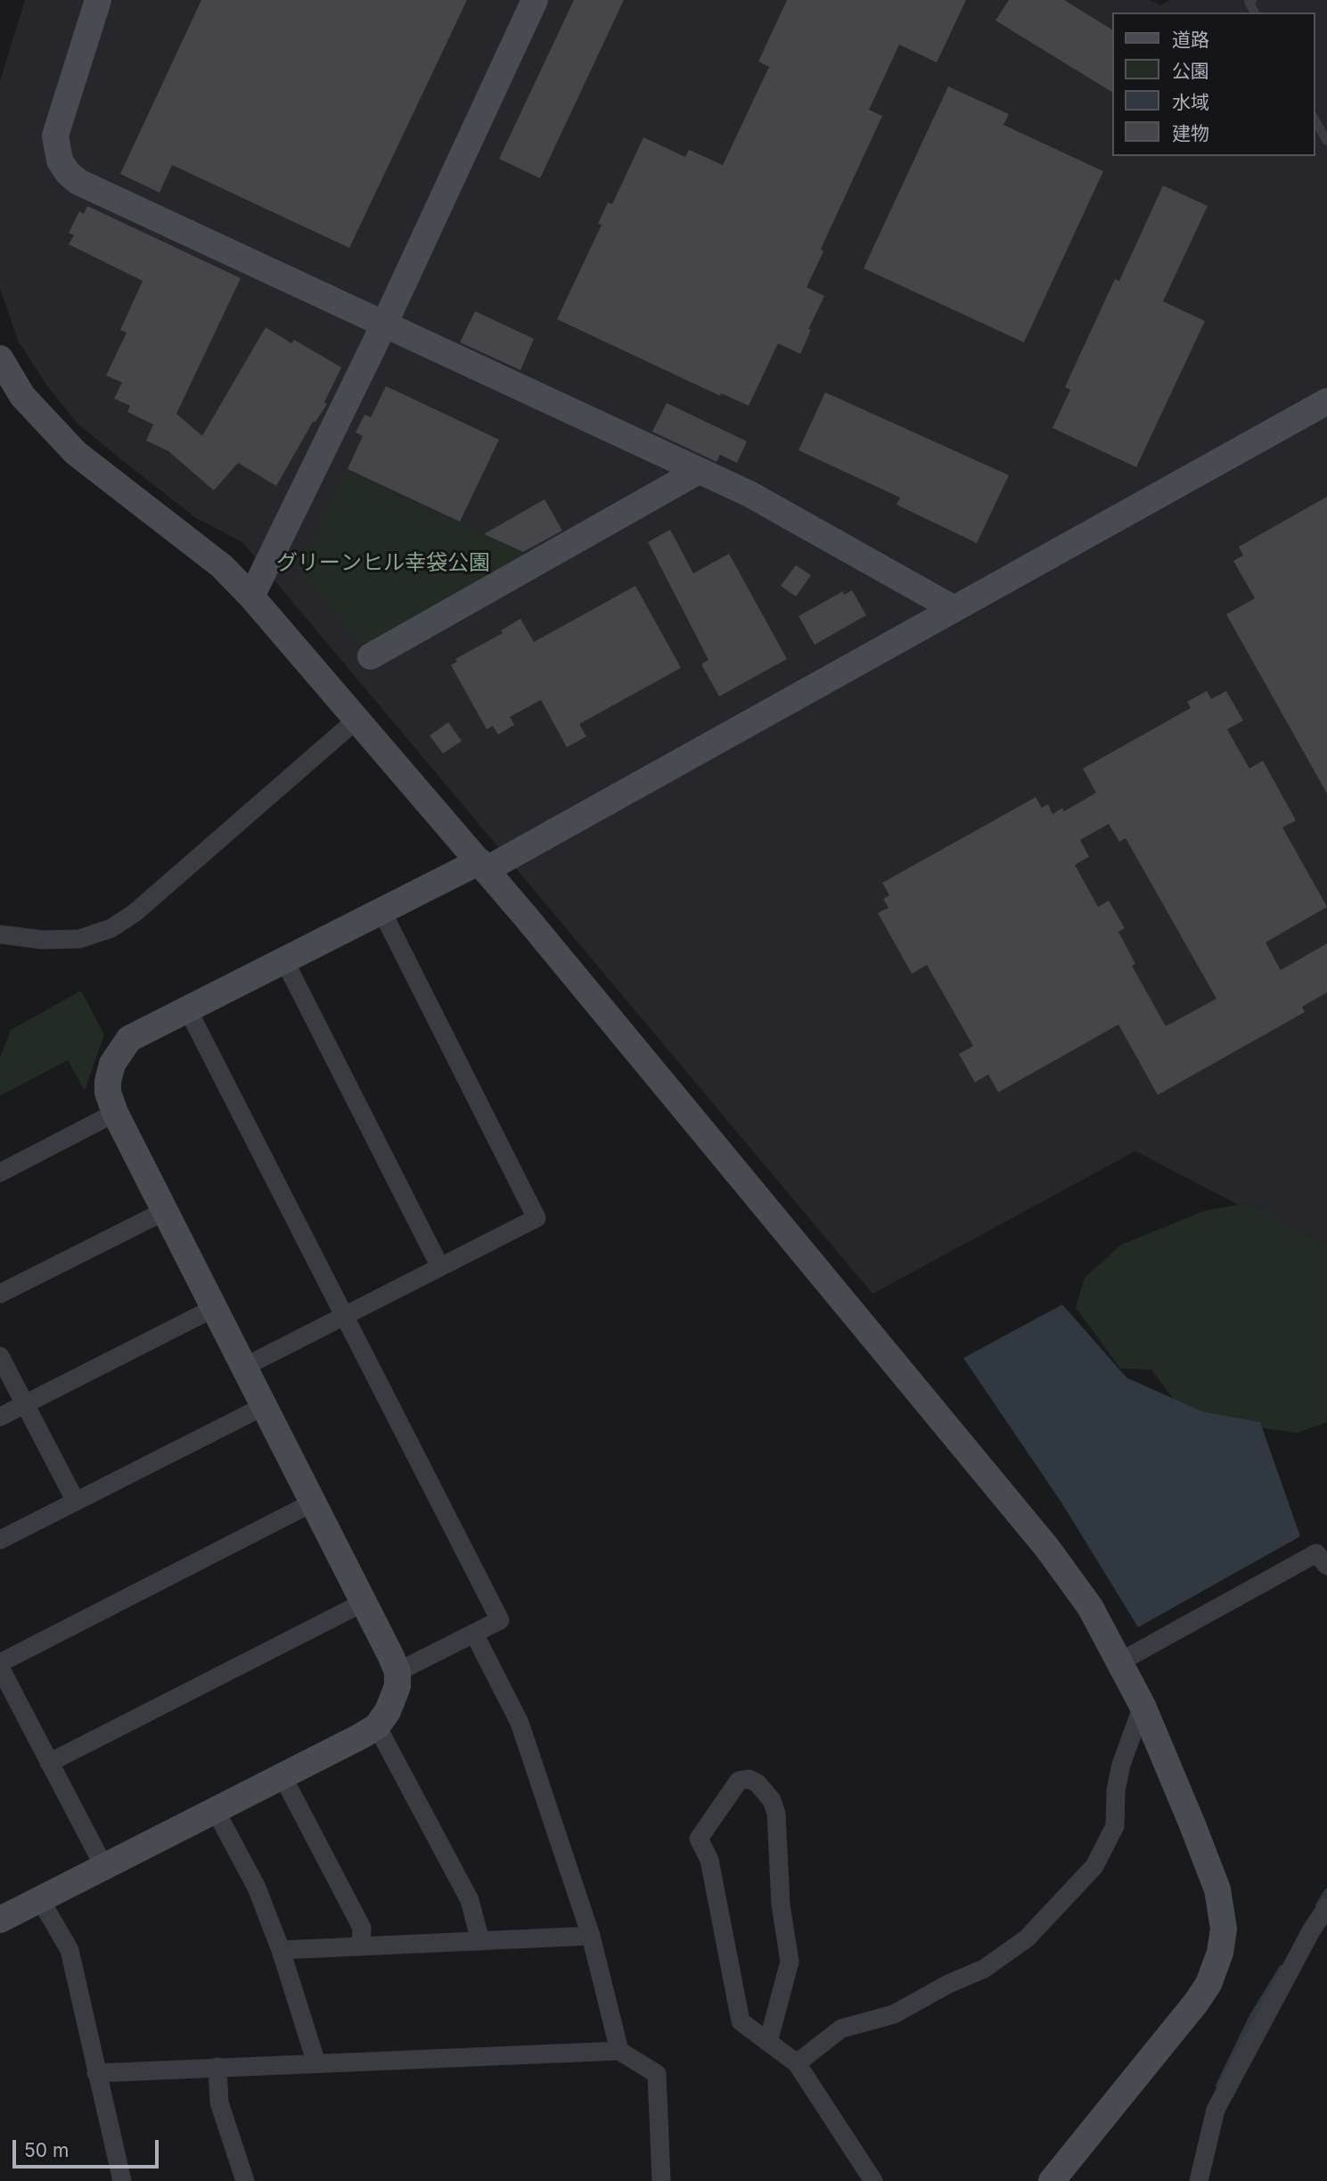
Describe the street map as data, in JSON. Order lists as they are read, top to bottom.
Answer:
{
  "parks": ["グリーンヒル幸袋公園"],
  "legend": [
    "道路",
    "公園",
    "水域",
    "建物"
  ],
  "scale_bar": "50 m"
}
